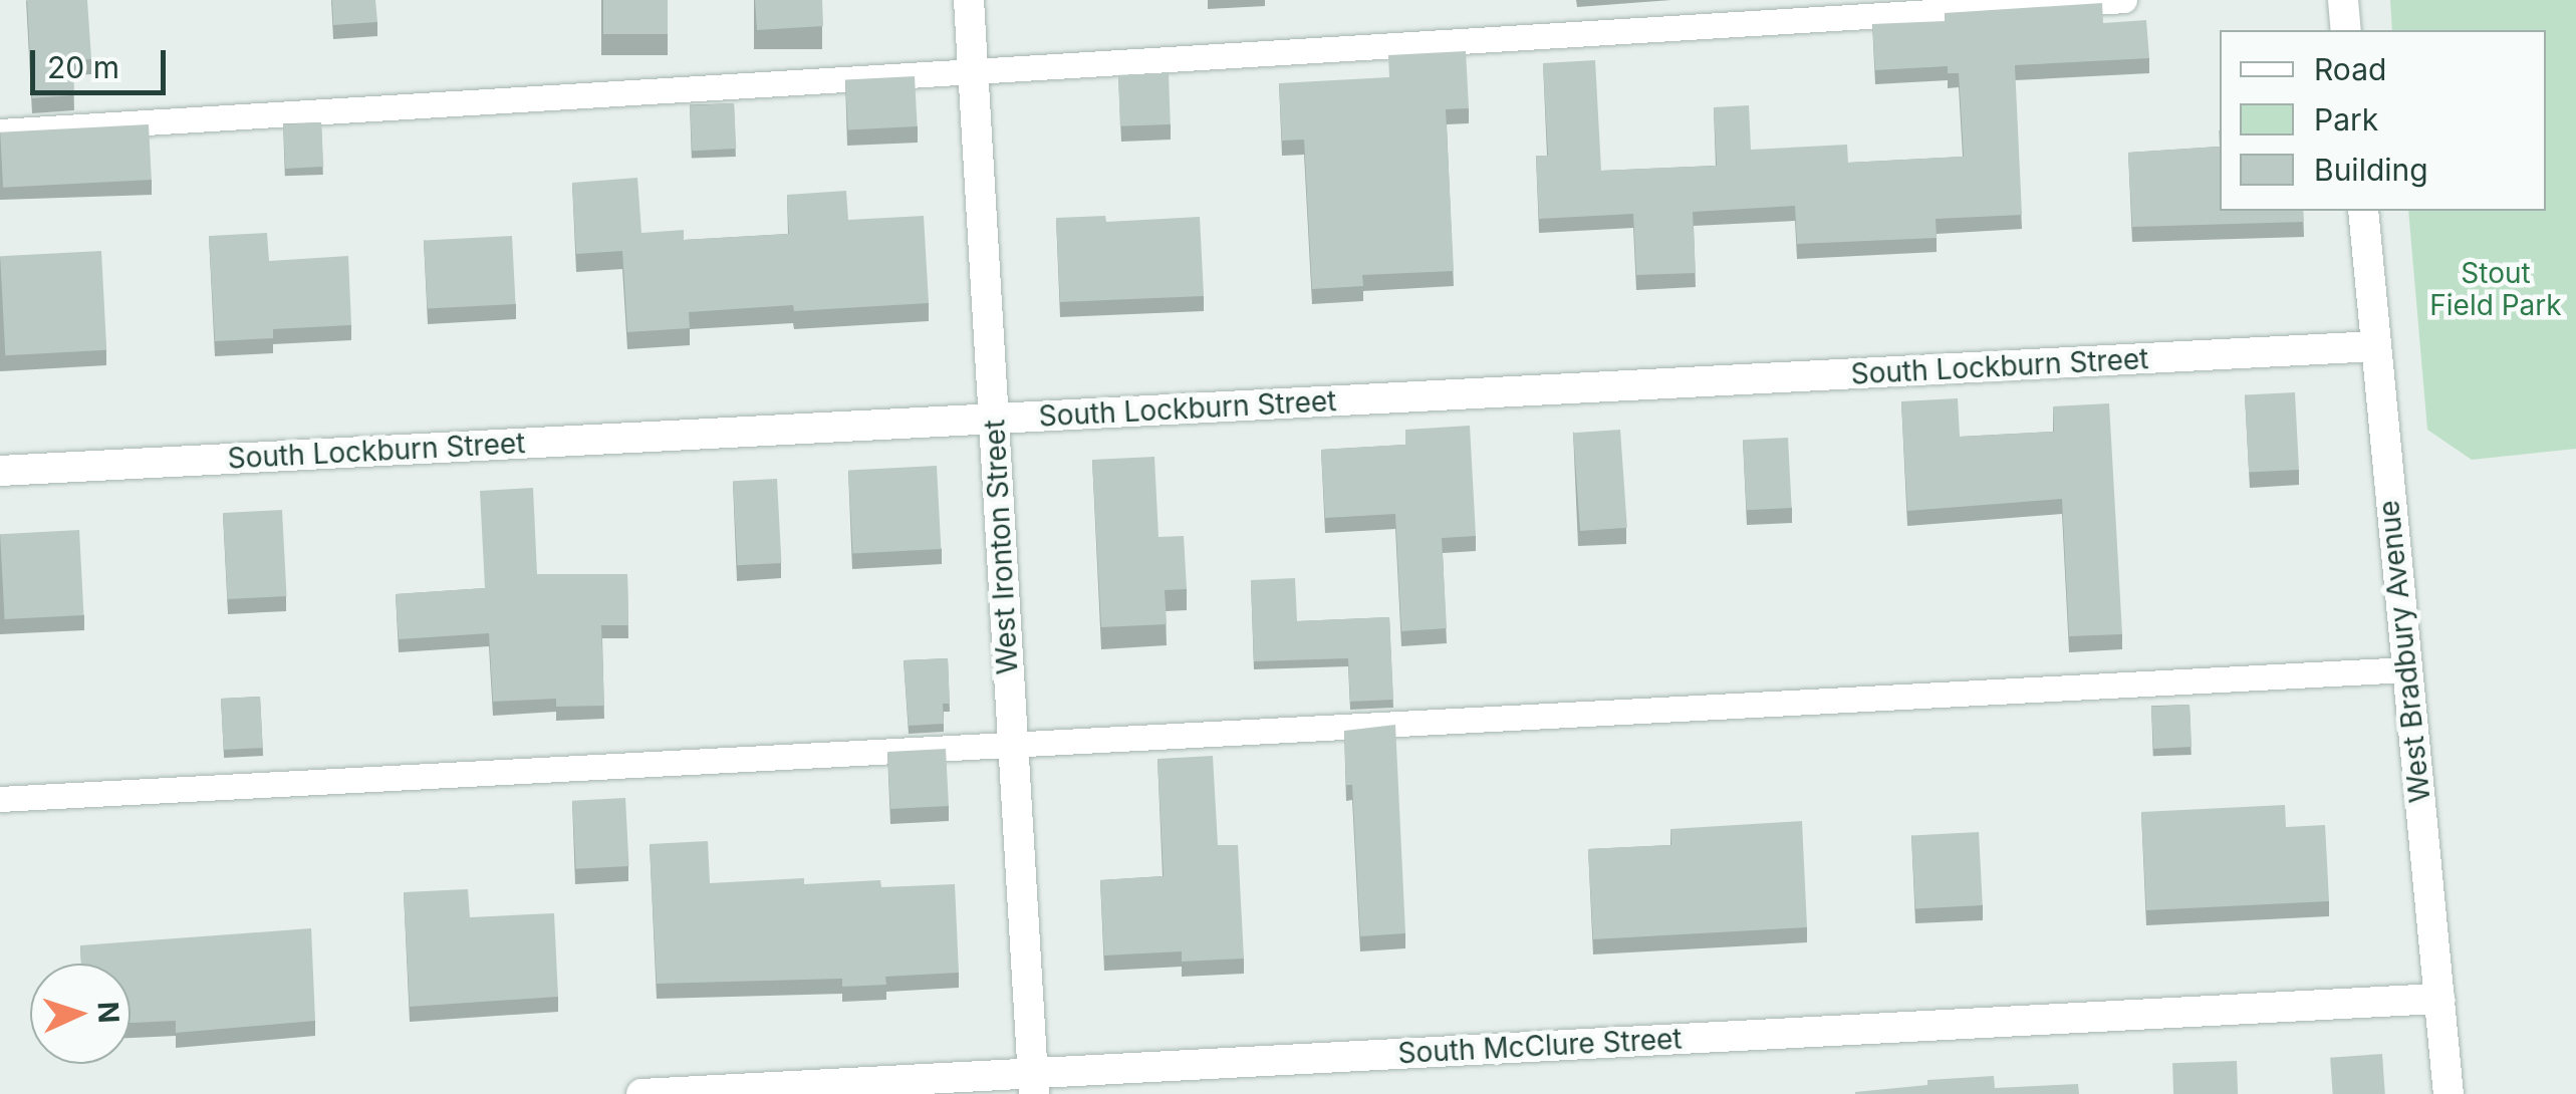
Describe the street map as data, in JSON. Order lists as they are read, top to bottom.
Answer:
{
  "streets": {
    "street": [
      "South Lockburn Street",
      "West Ironton Street",
      "West Bradbury Avenue",
      "South McClure Street"
    ]
  },
  "crossings": [
    ["South Lockburn Street", "West Ironton Street"],
    ["South Lockburn Street", "West Bradbury Avenue"],
    ["West Ironton Street", "South McClure Street"],
    ["West Bradbury Avenue", "South McClure Street"]
  ],
  "parks": ["Stout Field Park"],
  "legend": ["Road", "Park", "Building"],
  "scale_bar": "20 m",
  "north": "right"
}
